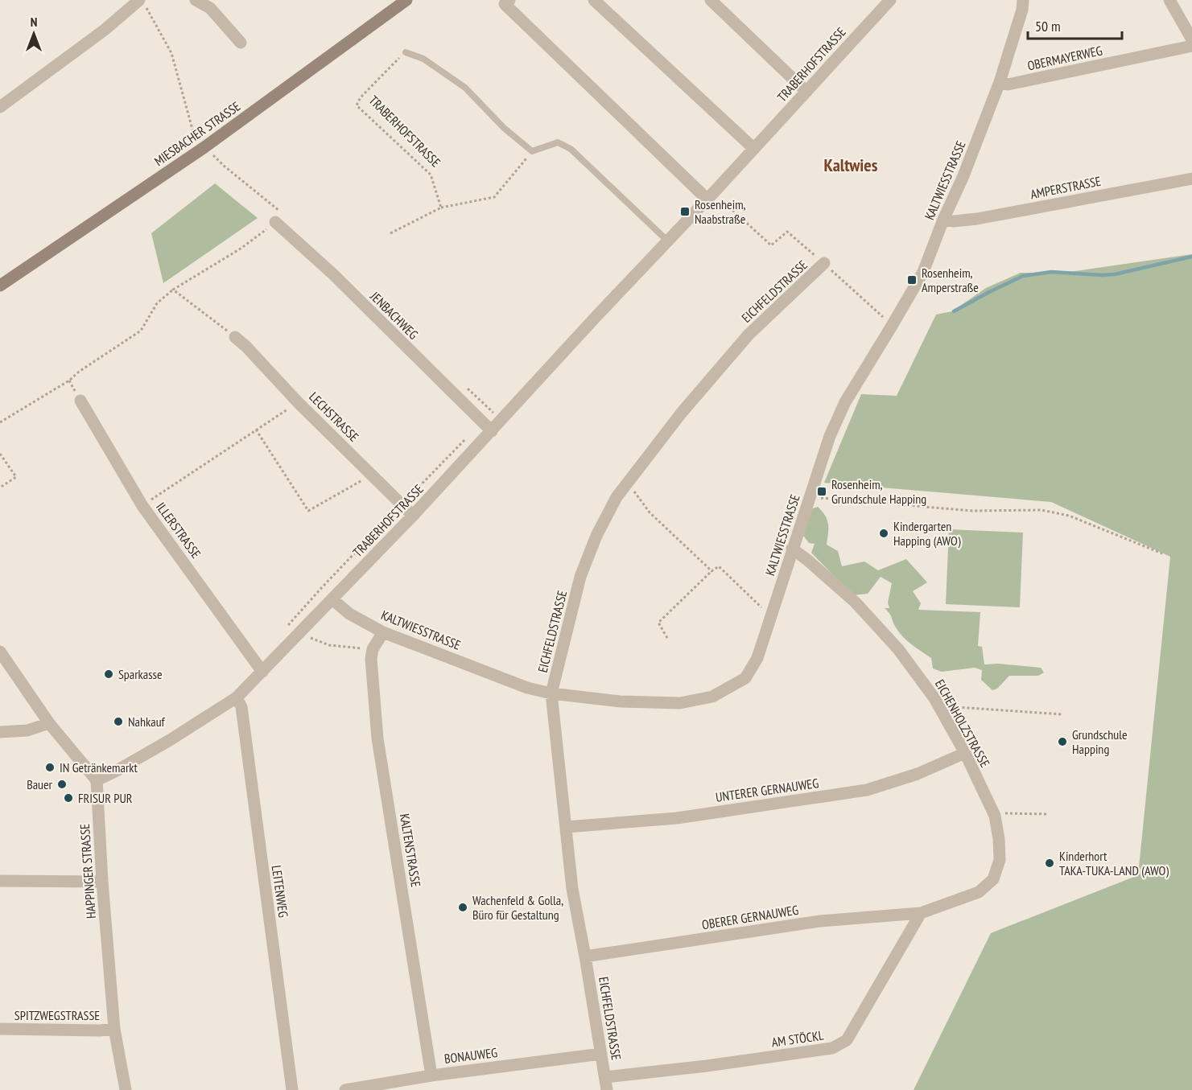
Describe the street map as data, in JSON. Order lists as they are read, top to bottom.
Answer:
{
  "streets": {
    "main road": ["MIESBACHER STRASSE"],
    "street": [
      "OBERMAYERWEG",
      "TRABERHOFSTRASSE",
      "KALTWIESSTRASSE",
      "AMPERSTRASSE",
      "EICHFELDSTRASSE",
      "JENBACHWEG",
      "LECHSTRASSE",
      "ILLERSTRASSE",
      "EICHENHOLZSTRASSE",
      "UNTERER GERNAUWEG",
      "KALTENSTRASSE",
      "HAPPINGER STRASSE",
      "LEITENWEG",
      "OBERER GERNAUWEG",
      "SPITZWEGSTRASSE",
      "AM STÖCKL",
      "BONAUWEG"
    ]
  },
  "crossings": [
    ["OBERMAYERWEG", "KALTWIESSTRASSE"],
    ["TRABERHOFSTRASSE", "KALTWIESSTRASSE"],
    ["TRABERHOFSTRASSE", "JENBACHWEG"],
    ["TRABERHOFSTRASSE", "LECHSTRASSE"],
    ["TRABERHOFSTRASSE", "ILLERSTRASSE"],
    ["TRABERHOFSTRASSE", "HAPPINGER STRASSE"],
    ["TRABERHOFSTRASSE", "LEITENWEG"],
    ["KALTWIESSTRASSE", "AMPERSTRASSE"],
    ["KALTWIESSTRASSE", "EICHFELDSTRASSE"],
    ["KALTWIESSTRASSE", "EICHENHOLZSTRASSE"],
    ["EICHFELDSTRASSE", "UNTERER GERNAUWEG"],
    ["EICHFELDSTRASSE", "OBERER GERNAUWEG"],
    ["EICHFELDSTRASSE", "AM STÖCKL"],
    ["EICHFELDSTRASSE", "BONAUWEG"],
    ["EICHENHOLZSTRASSE", "UNTERER GERNAUWEG"],
    ["EICHENHOLZSTRASSE", "OBERER GERNAUWEG"],
    ["EICHENHOLZSTRASSE", "AM STÖCKL"],
    ["KALTENSTRASSE", "BONAUWEG"],
    ["HAPPINGER STRASSE", "SPITZWEGSTRASSE"],
    ["OBERER GERNAUWEG", "AM STÖCKL"]
  ],
  "districts": ["Kaltwies"],
  "places": {
    "transit": ["Rosenheim, Naabstraße", "Rosenheim, Amperstraße", "Rosenheim, Grundschule Happing"],
    "other": [
      "Kindergarten Happing (AWO)",
      "Sparkasse",
      "Nahkauf",
      "Grundschule Happing",
      "IN Getränkemarkt",
      "Bauer",
      "FRISUR PUR",
      "Kinderhort TAKA-TUKA-LAND (AWO)",
      "Wachenfeld & Golla, Büro für Gestaltung"
    ]
  },
  "scale_bar": "50 m",
  "north": "top"
}
